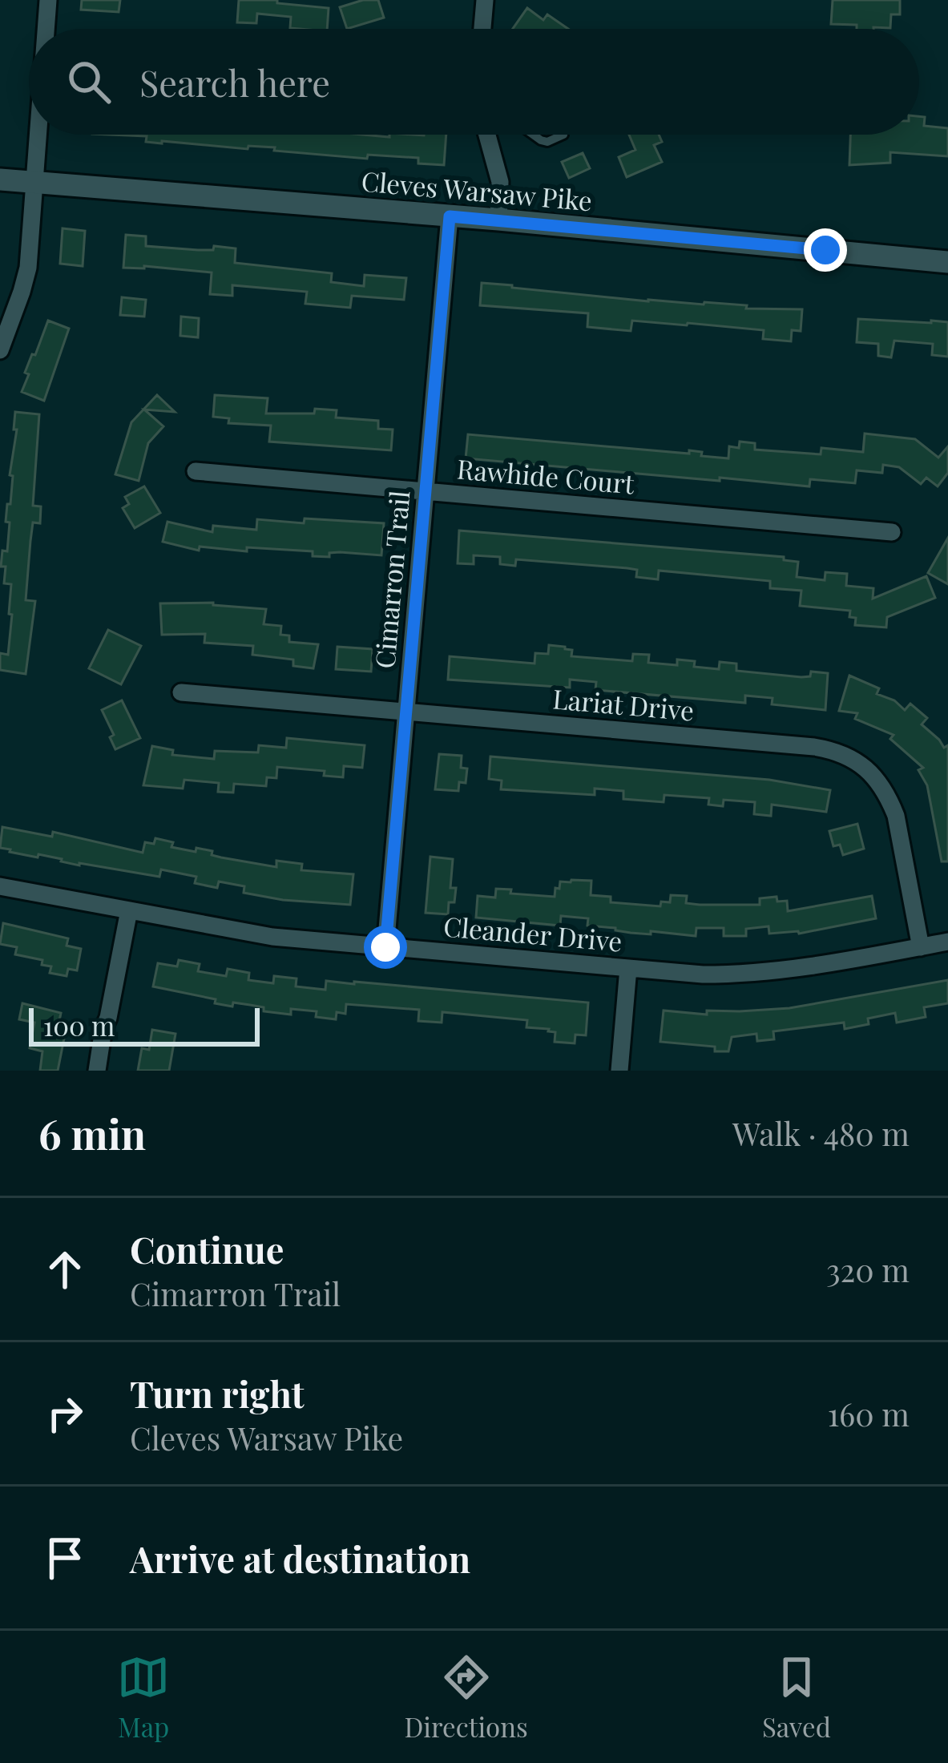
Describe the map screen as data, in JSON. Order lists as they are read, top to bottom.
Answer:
{
  "streets": {
    "street": [
      "Cleves Warsaw Pike",
      "Rawhide Court",
      "Cimarron Trail",
      "Lariat Drive",
      "Cleander Drive"
    ]
  },
  "crossings": [
    ["Cleves Warsaw Pike", "Cimarron Trail"],
    ["Rawhide Court", "Cimarron Trail"],
    ["Cimarron Trail", "Lariat Drive"],
    ["Cimarron Trail", "Cleander Drive"],
    ["Lariat Drive", "Cleander Drive"]
  ],
  "scale_bar": "100 m",
  "page": {
    "search": "Search here",
    "scale": "100 m",
    "heading": ["6 min", "Walk · 480 m"],
    "list": [
      ["Continue", "Cimarron Trail", "320 m"],
      ["Turn right", "Cleves Warsaw Pike", "160 m"],
      "Arrive at destination"
    ],
    "nav": ["Map", "Directions", "Saved"]
  }
}
